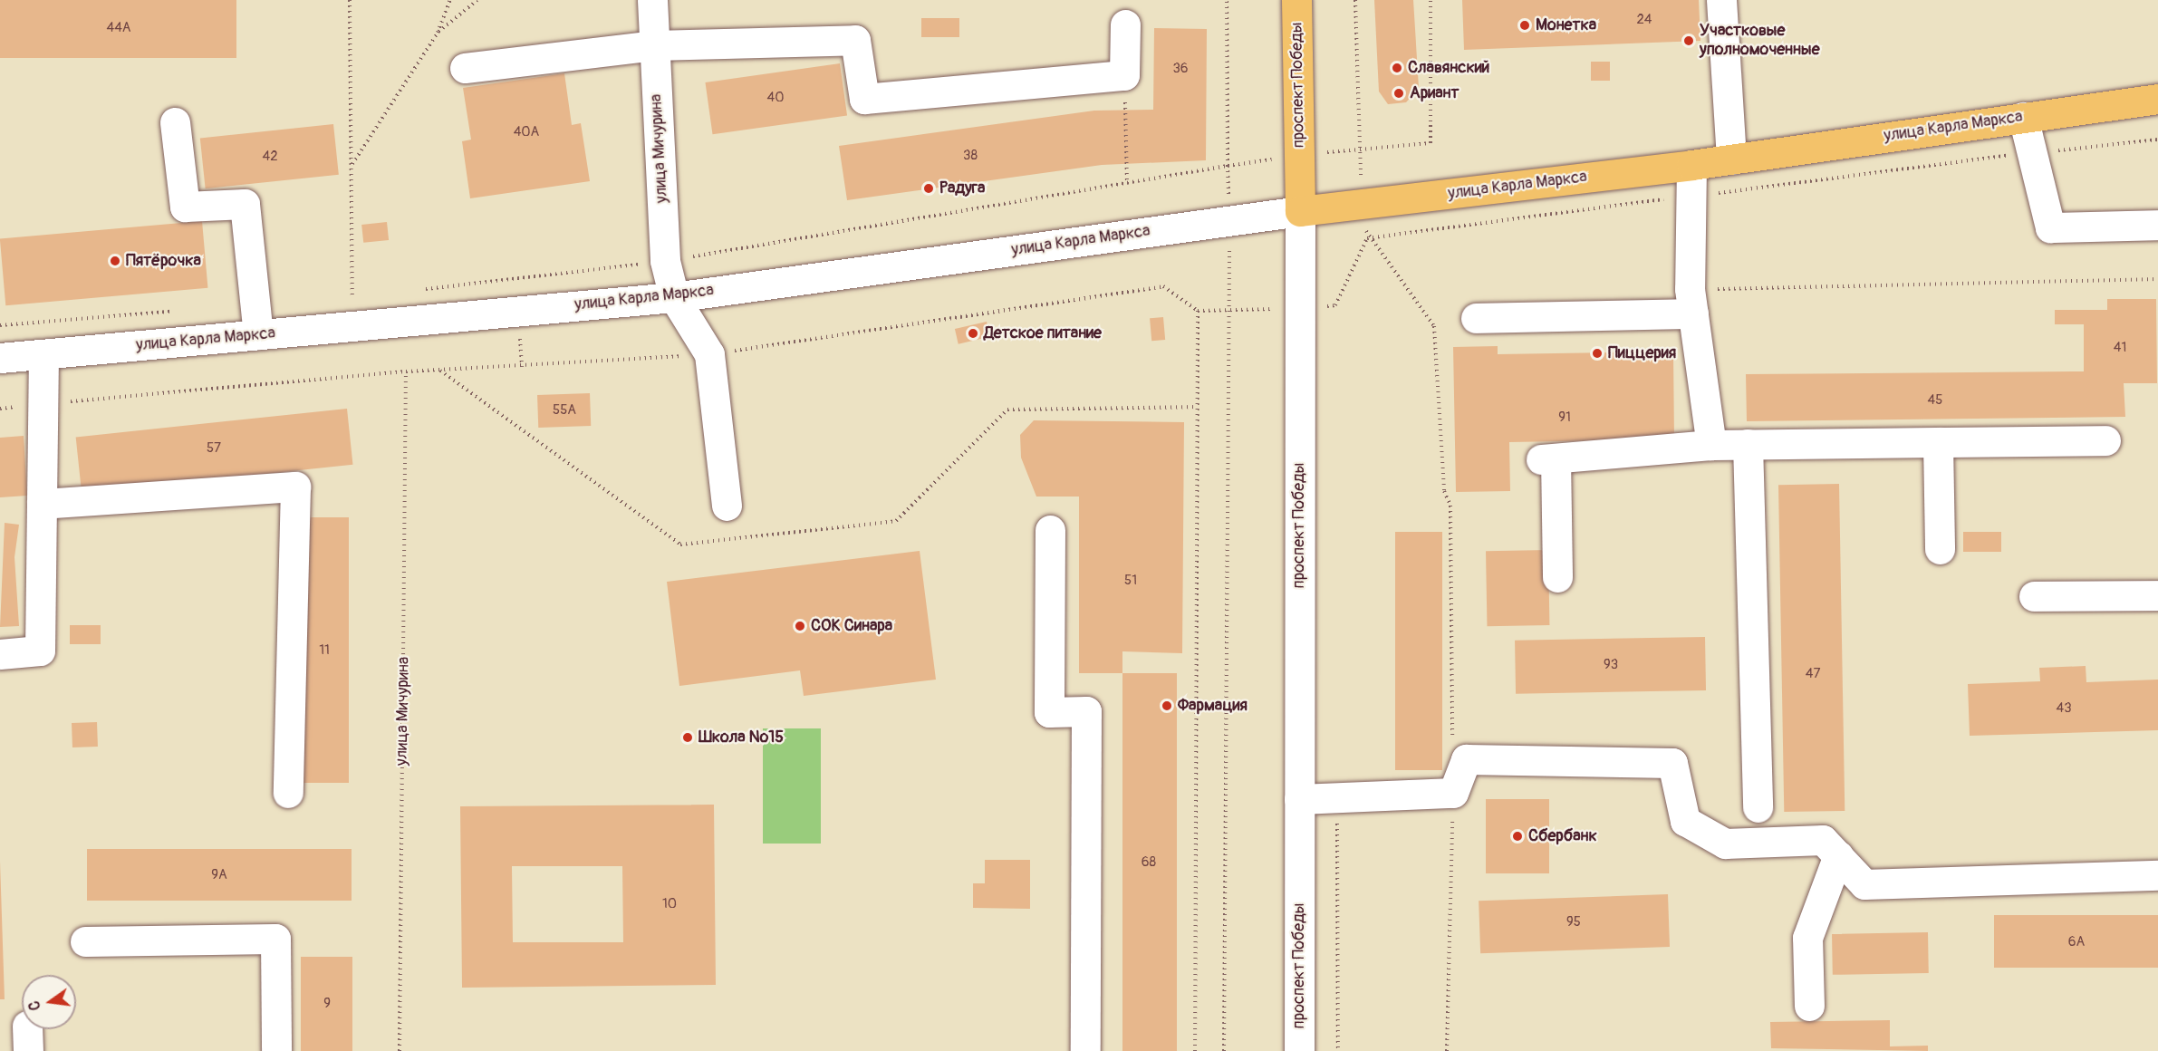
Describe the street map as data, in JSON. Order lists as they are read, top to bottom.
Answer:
{
  "streets": {
    "main road": ["проспект Победы", "улица Карла Маркса"],
    "street": ["улица Мичурина"]
  },
  "crossings": [
    ["проспект Победы", "улица Карла Маркса"],
    ["улица Карла Маркса", "улица Мичурина"]
  ],
  "places": [
    "Монетка",
    "Участковые уполномоченные",
    "Славянский",
    "Ариант",
    "Радуга",
    "Пятёрочка",
    "Детское питание",
    "Пиццерия",
    "СОК Синара",
    "Фармация",
    "Школа №15",
    "Сбербанк"
  ],
  "house_numbers": [
    "24",
    "44А",
    "36",
    "40",
    "40А",
    "38",
    "42",
    "41",
    "45",
    "55А",
    "91",
    "57",
    "51",
    "11",
    "93",
    "47",
    "43",
    "68",
    "9А",
    "10",
    "95",
    "6А",
    "9"
  ],
  "north": "left"
}
